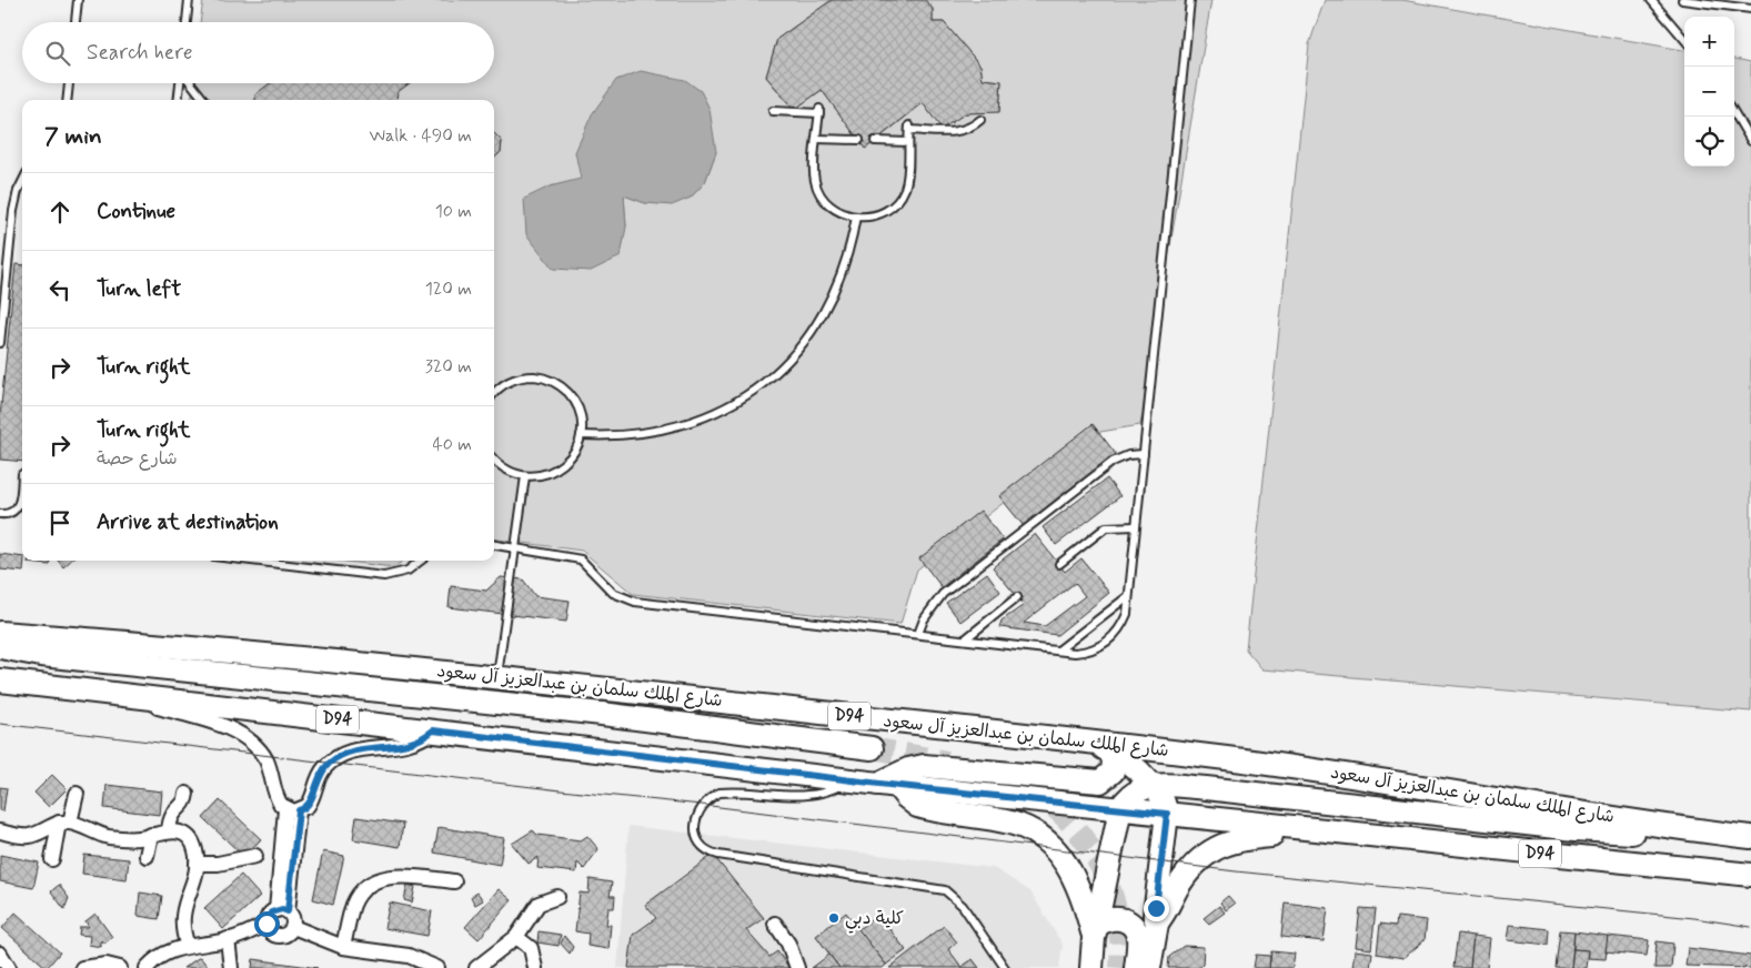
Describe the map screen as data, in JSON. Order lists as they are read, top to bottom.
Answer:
{
  "streets": {
    "main road": ["شارع الملك سلمان بن عبدالعزيز آل سعود", "D94"]
  },
  "places": ["كلية دبي"],
  "page": {
    "map_buttons": ["+", "−"],
    "search": "Search here",
    "heading": ["7 min", "Walk · 490 m"],
    "list": [
      ["Continue", "10 m"],
      ["Turn left", "120 m"],
      ["Turn right", "320 m"],
      ["Turn right", "شارع حصة", "40 m"],
      "Arrive at destination"
    ]
  }
}
